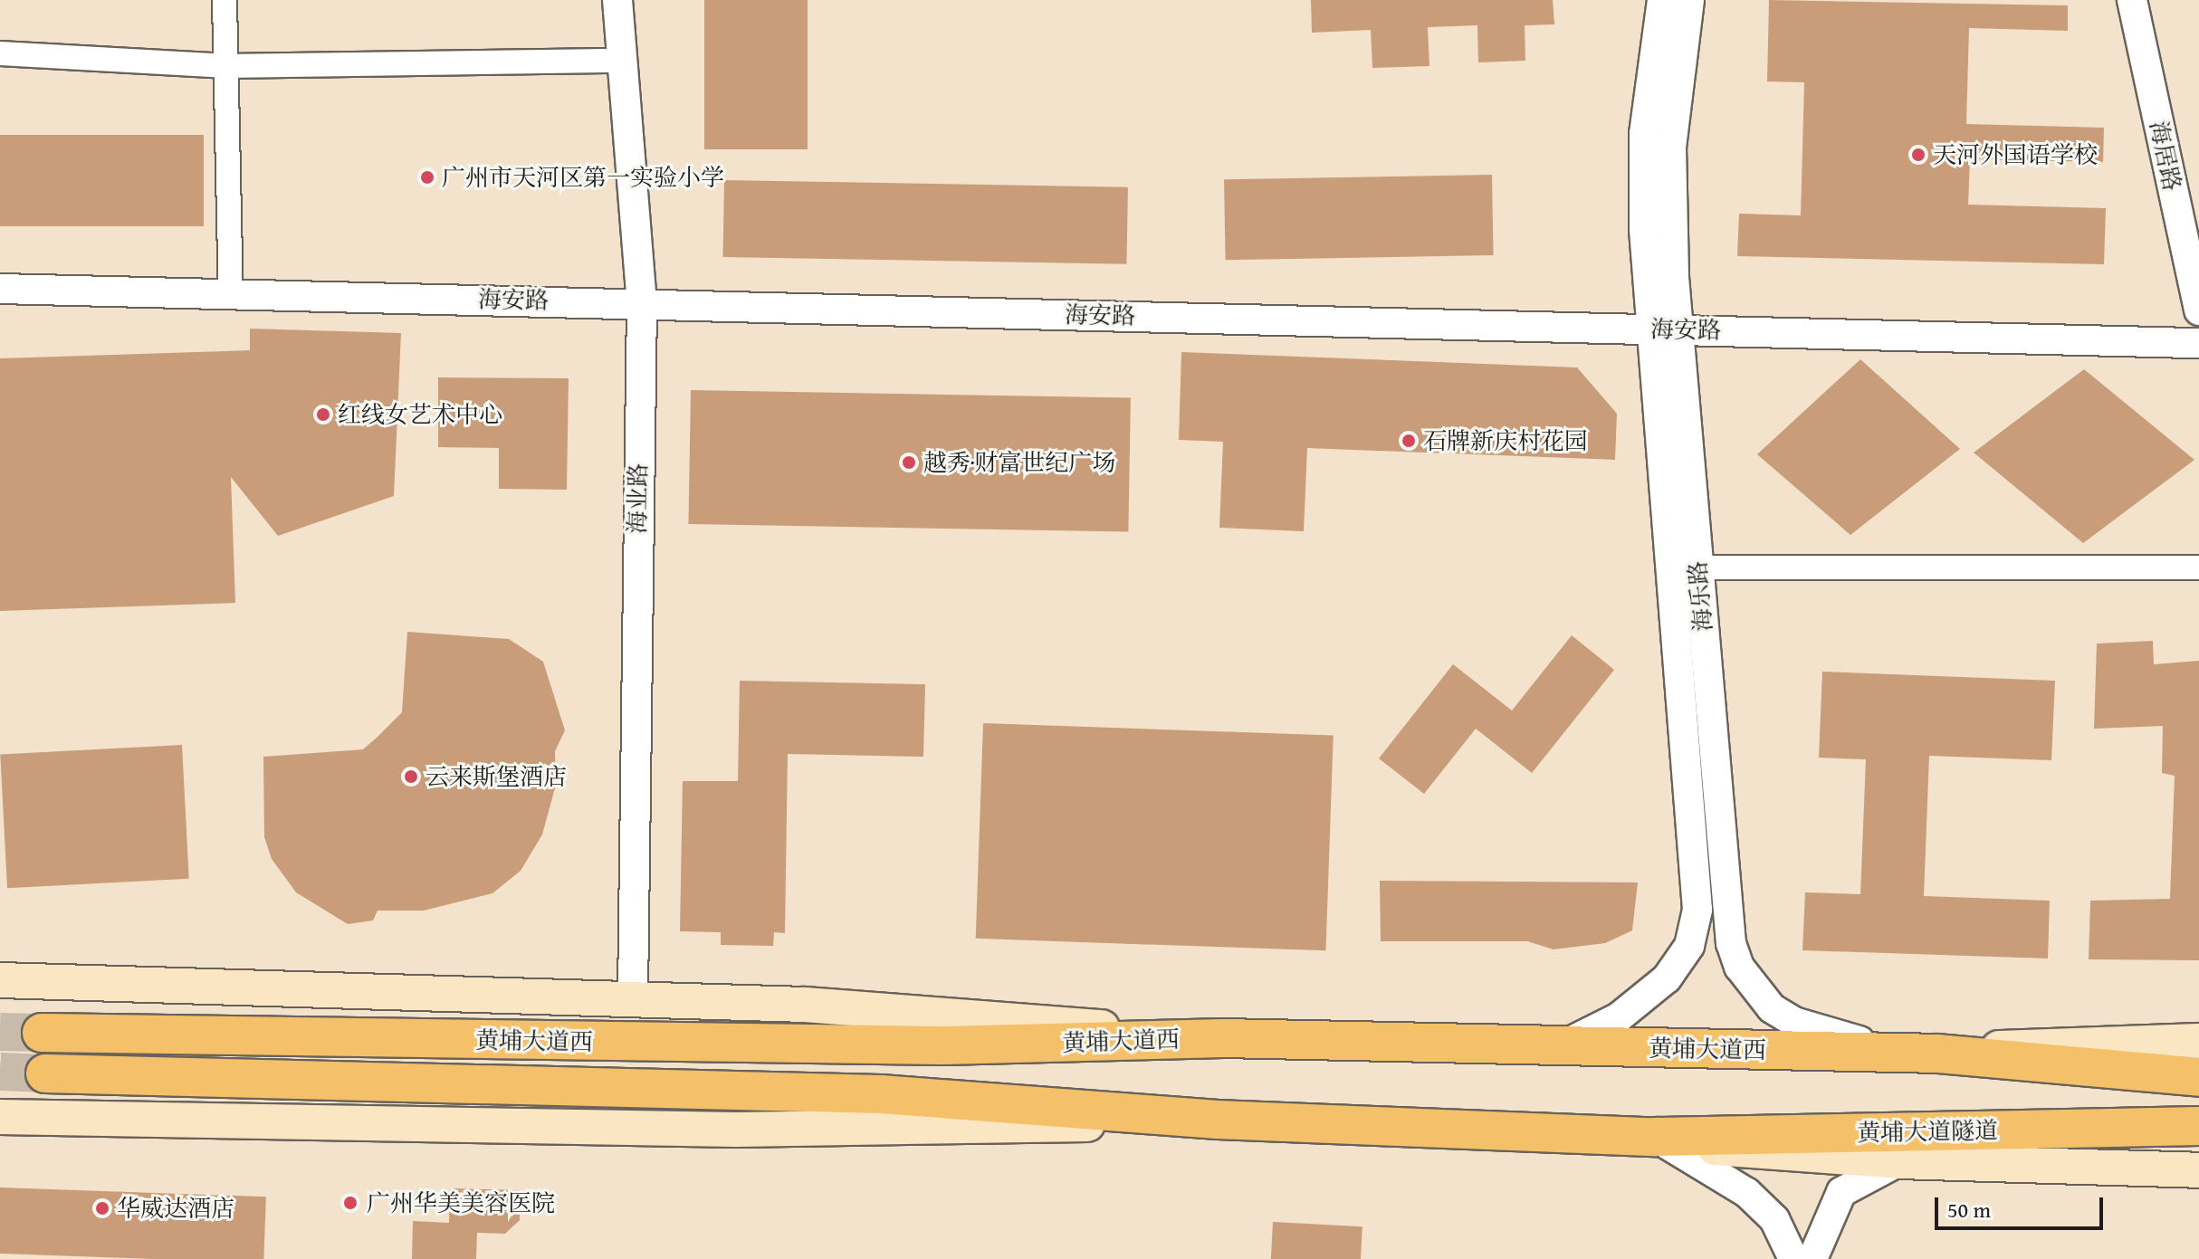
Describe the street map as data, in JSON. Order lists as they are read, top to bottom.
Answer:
{
  "streets": {
    "main road": ["黄埔大道西", "黄埔大道隧道"],
    "street": [
      "海居路",
      "海安路",
      "海业路",
      "海乐路"
    ]
  },
  "crossings": [
    ["海安路", "海业路"],
    ["海安路", "海乐路"],
    ["海乐路", "黄埔大道西"],
    ["黄埔大道西", "黄埔大道隧道"]
  ],
  "places": [
    "天河外国语学校",
    "广州市天河区第一实验小学",
    "红线女艺术中心",
    "石牌新庆村花园",
    "越秀·财富世纪广场",
    "云来斯堡酒店",
    "广州华美美容医院",
    "华威达酒店"
  ],
  "scale_bar": "50 m"
}
